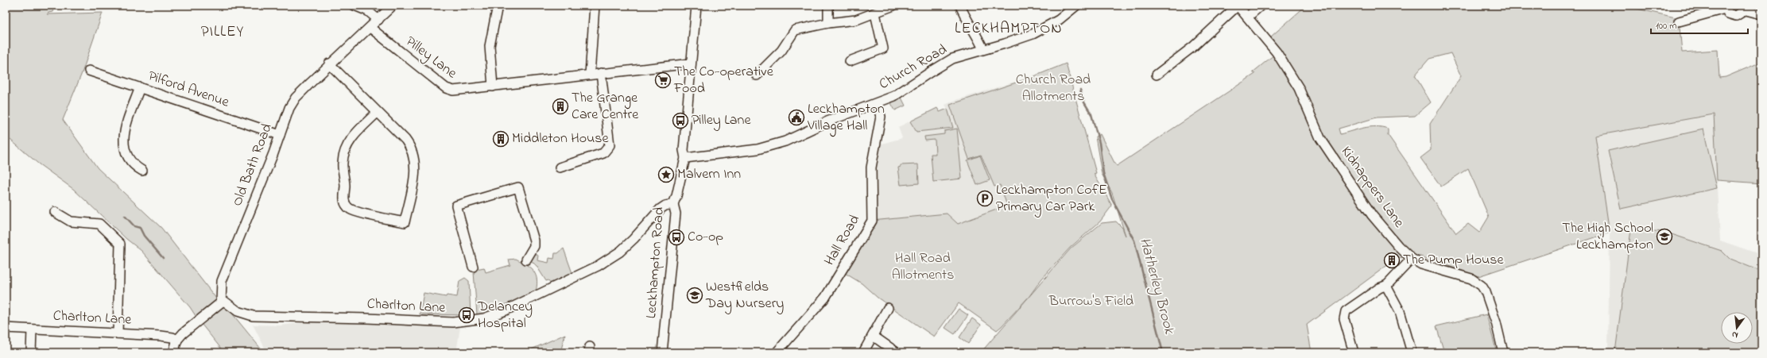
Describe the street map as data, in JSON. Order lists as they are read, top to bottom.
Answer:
{
  "streets": {
    "street": [
      "Pilley Lane",
      "Church Road",
      "Pilford Avenue",
      "Old Bath Road",
      "Kidnappers Lane",
      "Hall Road",
      "Leckhampton Road",
      "Charlton Lane"
    ]
  },
  "crossings": [
    ["Pilley Lane", "Old Bath Road"],
    ["Pilley Lane", "Leckhampton Road"],
    ["Church Road", "Hall Road"],
    ["Church Road", "Leckhampton Road"],
    ["Pilford Avenue", "Old Bath Road"],
    ["Old Bath Road", "Charlton Lane"],
    ["Leckhampton Road", "Charlton Lane"]
  ],
  "districts": ["LECKHAMPTON", "PILLEY"],
  "water": ["Hatherley Brook"],
  "parks": ["Church Road Allotments", "Hall Road Allotments", "Burrow's Field"],
  "places": {
    "supermarket": ["The Co-operative Food"],
    "building": ["The Grange Care Centre", "Middleton House", "The Pump House"],
    "public building": ["Leckhampton Village Hall"],
    "bus stop": ["Pilley Lane", "Co-op", "Delancey Hospital"],
    "place": ["Malvern Inn"],
    "parking": ["Leckhampton CofE Primary Car Park"],
    "school or university": ["The High School Leckhampton", "Westfields Day Nursery"]
  },
  "scale_bar": "100 m",
  "north": "bottom"
}
